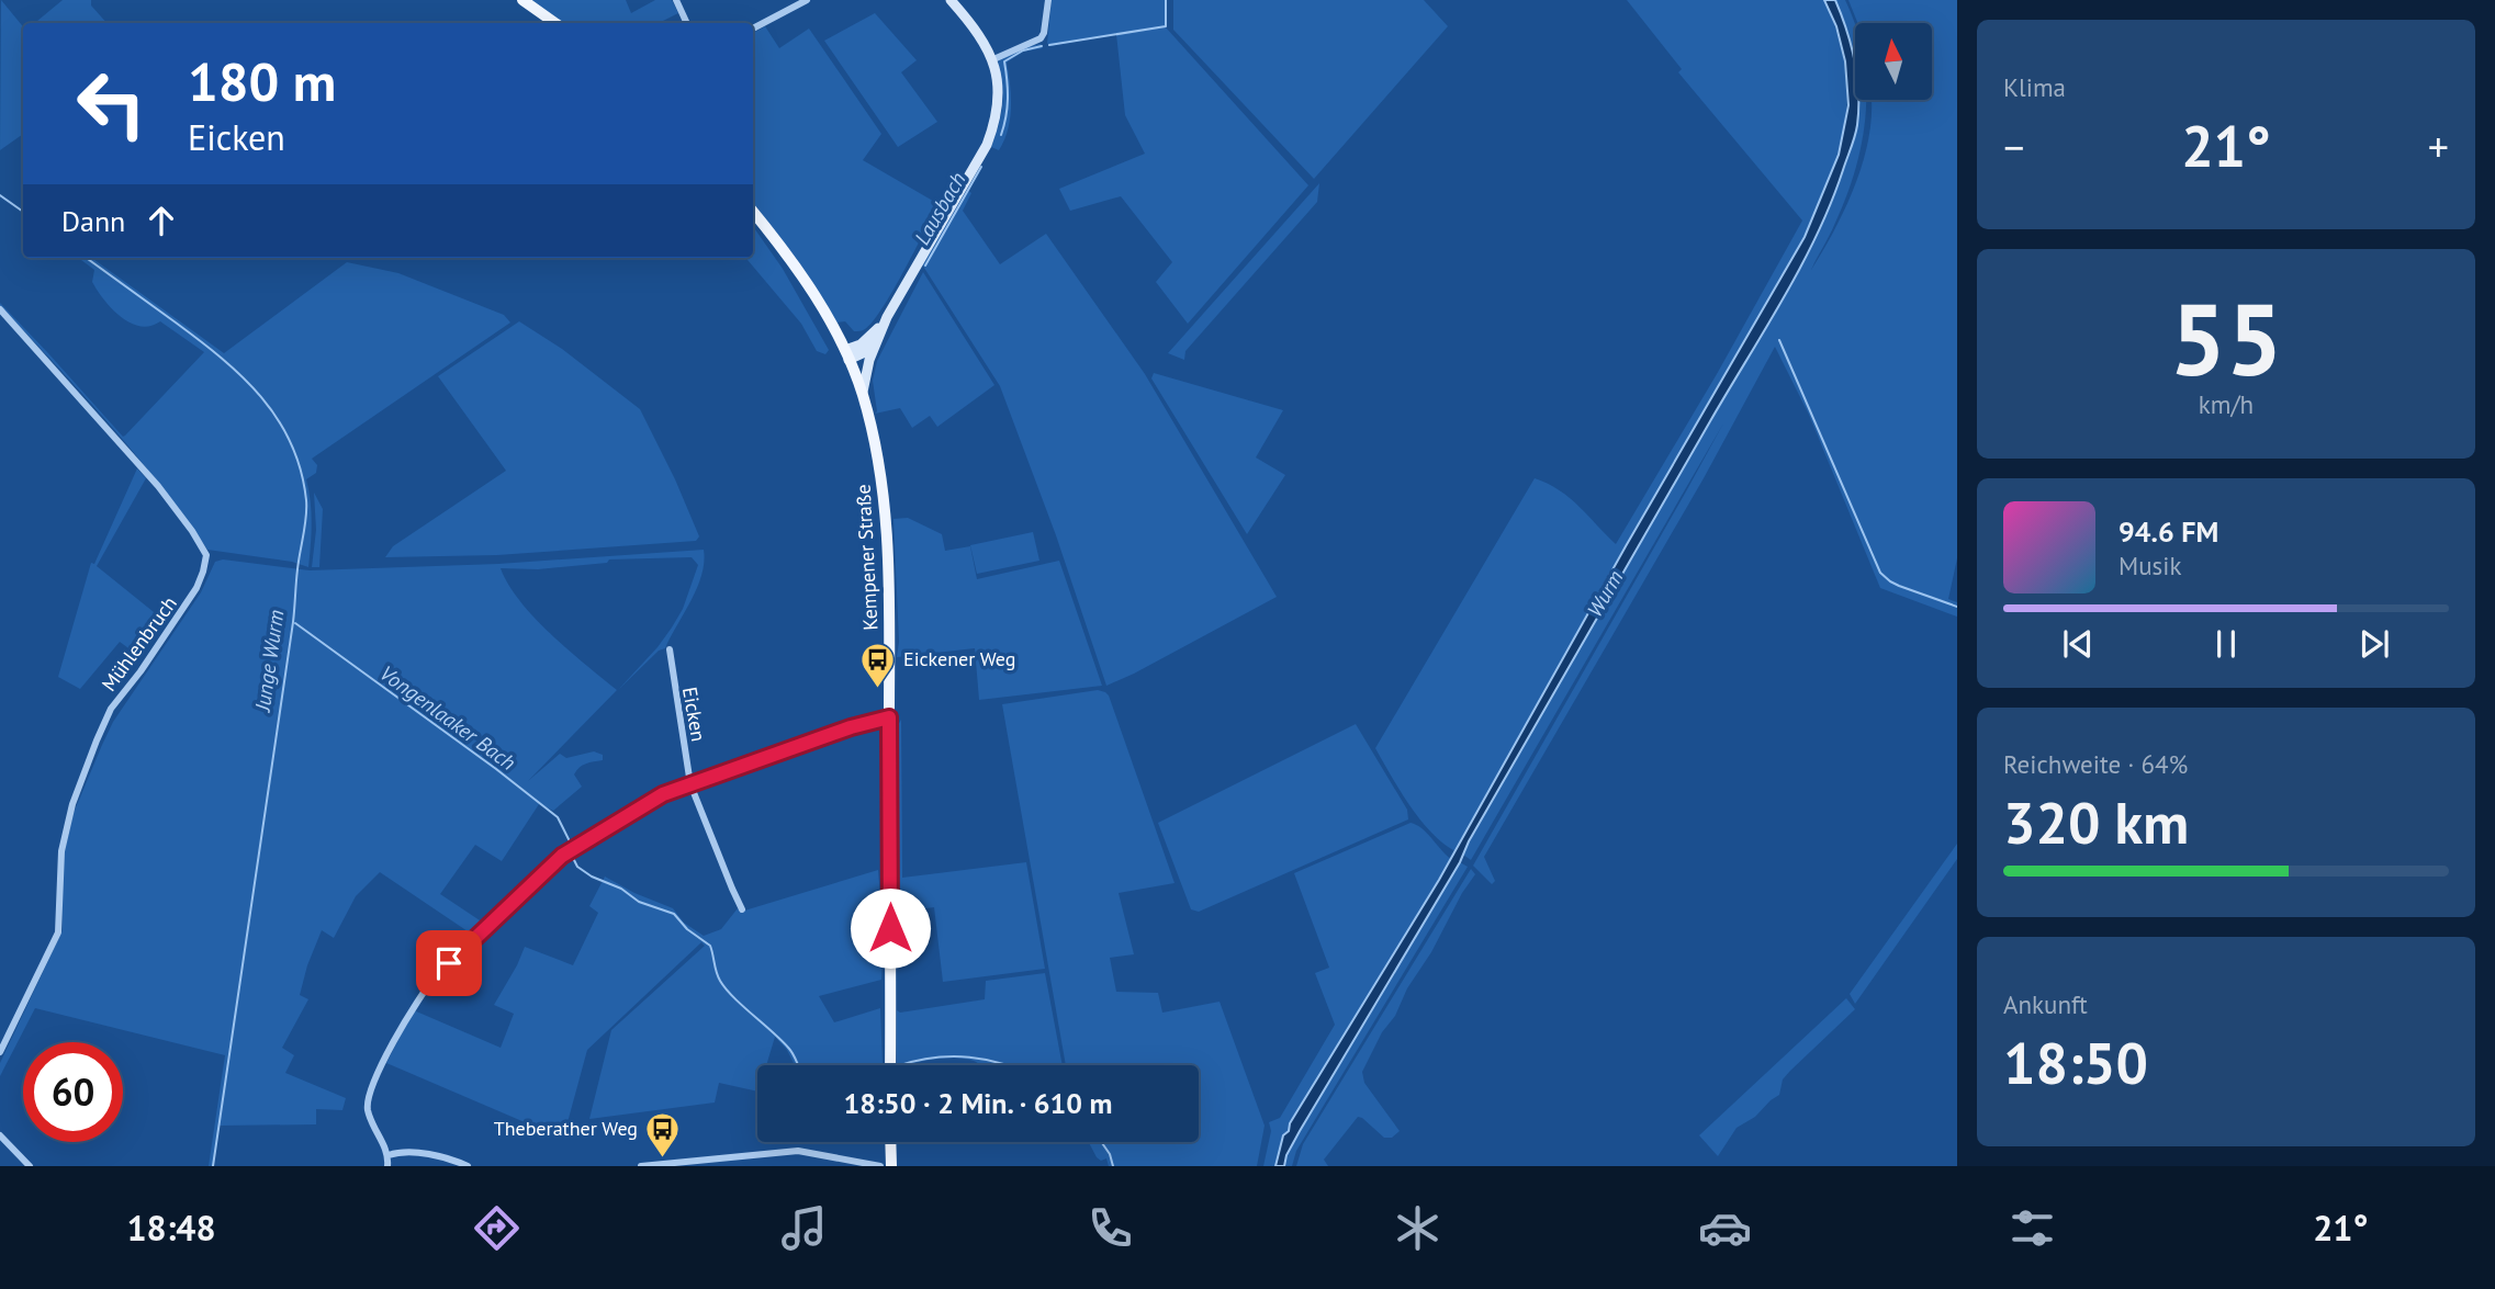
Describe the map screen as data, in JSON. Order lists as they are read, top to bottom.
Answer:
{
  "streets": {
    "main road": ["Kempener Straße"],
    "street": ["Mühlenbruch", "Eicken"]
  },
  "water": [
    "Lausbach",
    "Wurm",
    "Junge Wurm",
    "Vongenlaaker Bach"
  ],
  "places": {
    "bus stop": ["Eickener Weg", "Theberather Weg"]
  },
  "north": "top",
  "page": {
    "tile": [
      "Klima",
      ["55", "km/h"],
      ["Reichweite · 64%", "320 km"],
      ["Ankunft", "18:50"]
    ],
    "turn": ["180 m", "Eicken"],
    "heat": ["−", "21°", "+"],
    "then": "Dann",
    "song": ["94.6 FM", "Musik"],
    "limit": "60",
    "trip": "18:50 · 2 Min. · 610 m",
    "tabs": ["18:48", "21°"]
  }
}
